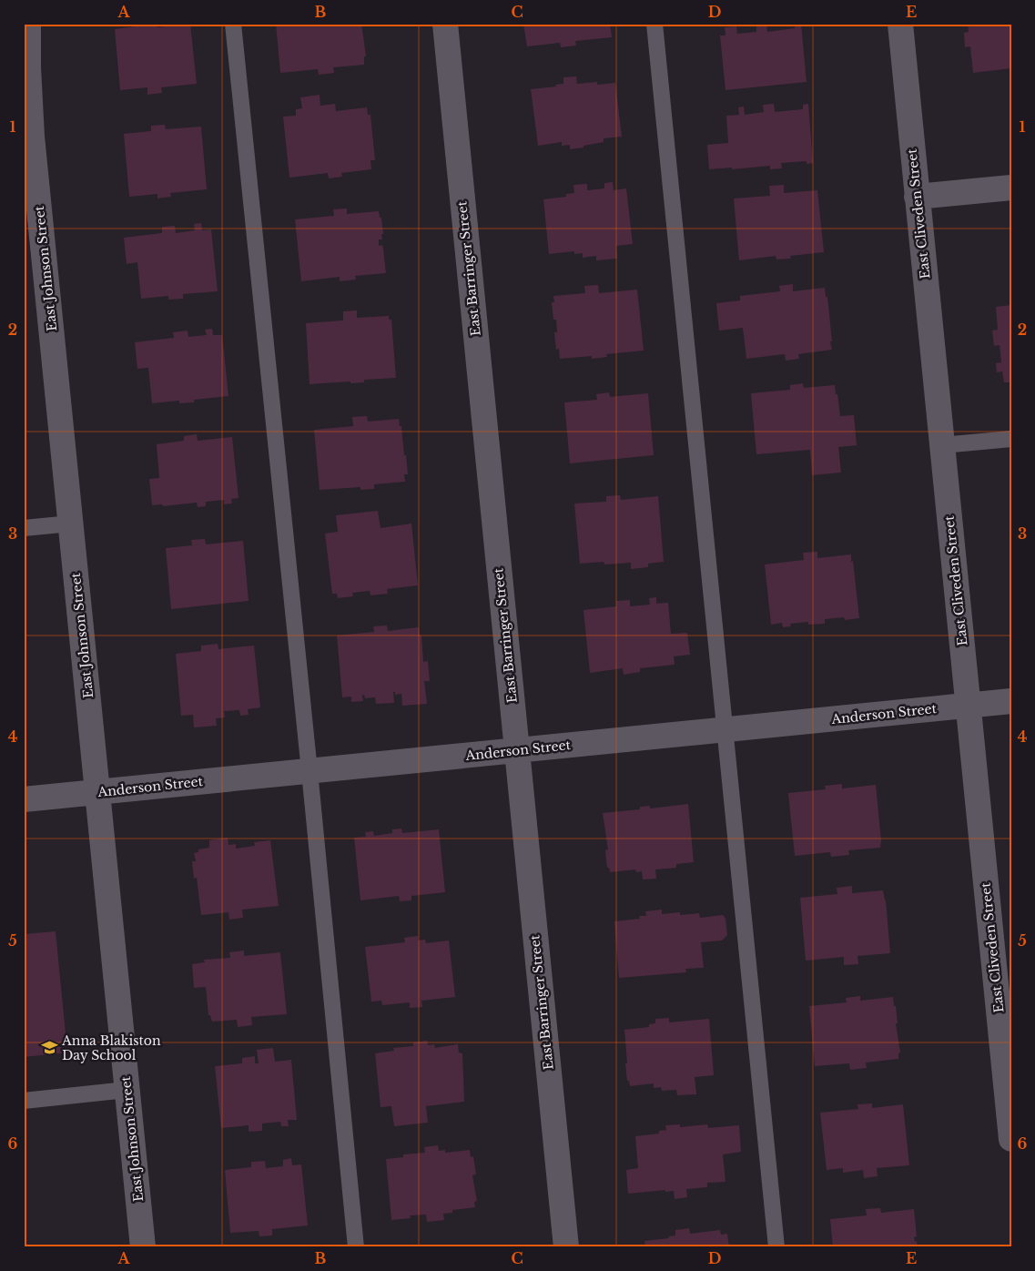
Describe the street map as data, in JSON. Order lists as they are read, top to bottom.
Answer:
{
  "streets": {
    "street": [
      "East Cliveden Street",
      "East Johnson Street",
      "East Barringer Street",
      "Anderson Street"
    ]
  },
  "crossings": [
    ["East Cliveden Street", "Anderson Street"],
    ["East Johnson Street", "Anderson Street"],
    ["East Barringer Street", "Anderson Street"]
  ],
  "places": {
    "school or university": ["Anna Blakiston Day School"]
  },
  "grid": {
    "columns": [
      "A",
      "B",
      "C",
      "D",
      "E"
    ],
    "rows": [
      "1",
      "2",
      "3",
      "4",
      "5",
      "6"
    ]
  }
}
